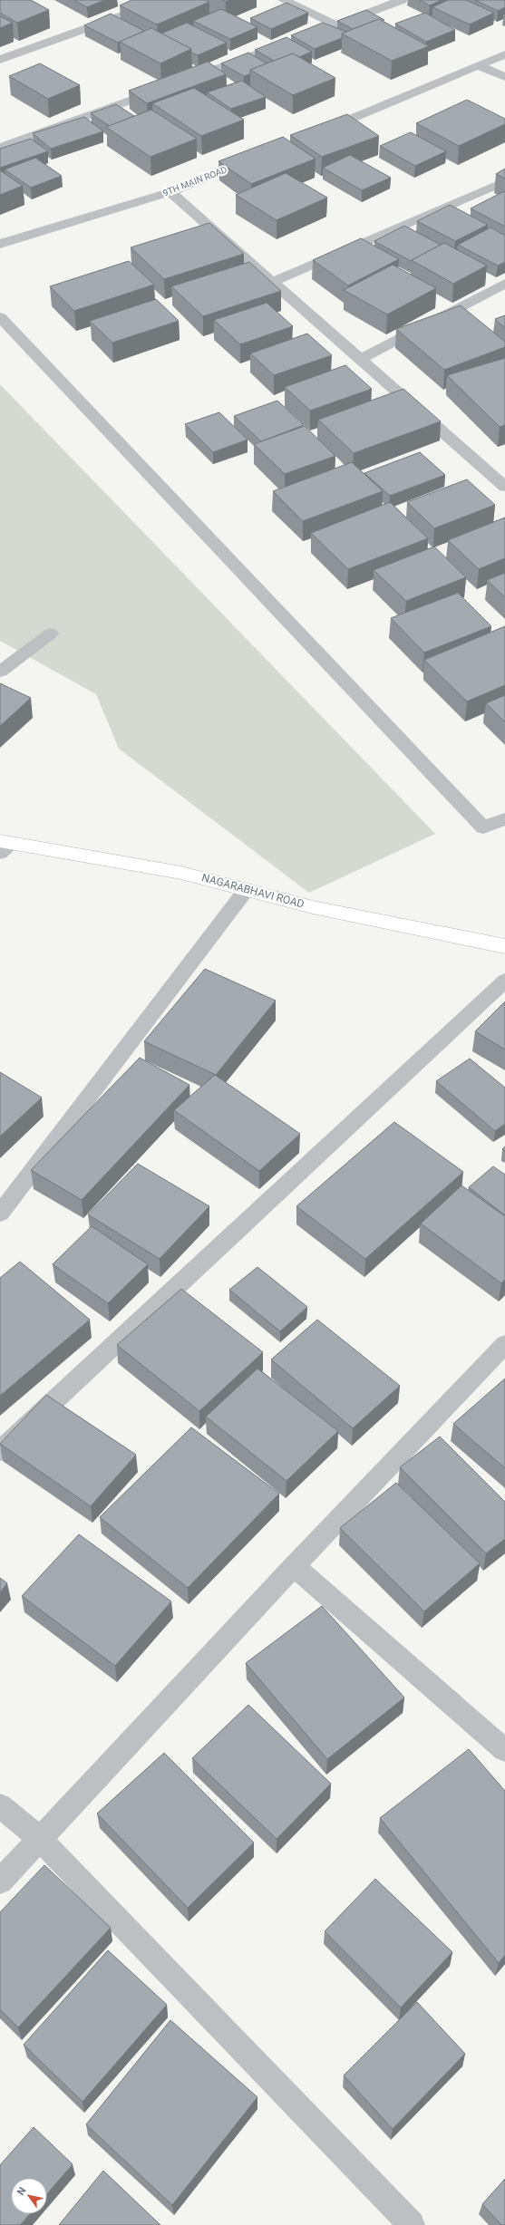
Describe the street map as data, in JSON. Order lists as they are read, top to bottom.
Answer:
{
  "streets": {
    "main road": ["NAGARABHAVI ROAD"],
    "street": ["9TH MAIN ROAD"]
  },
  "north": "top left"
}
